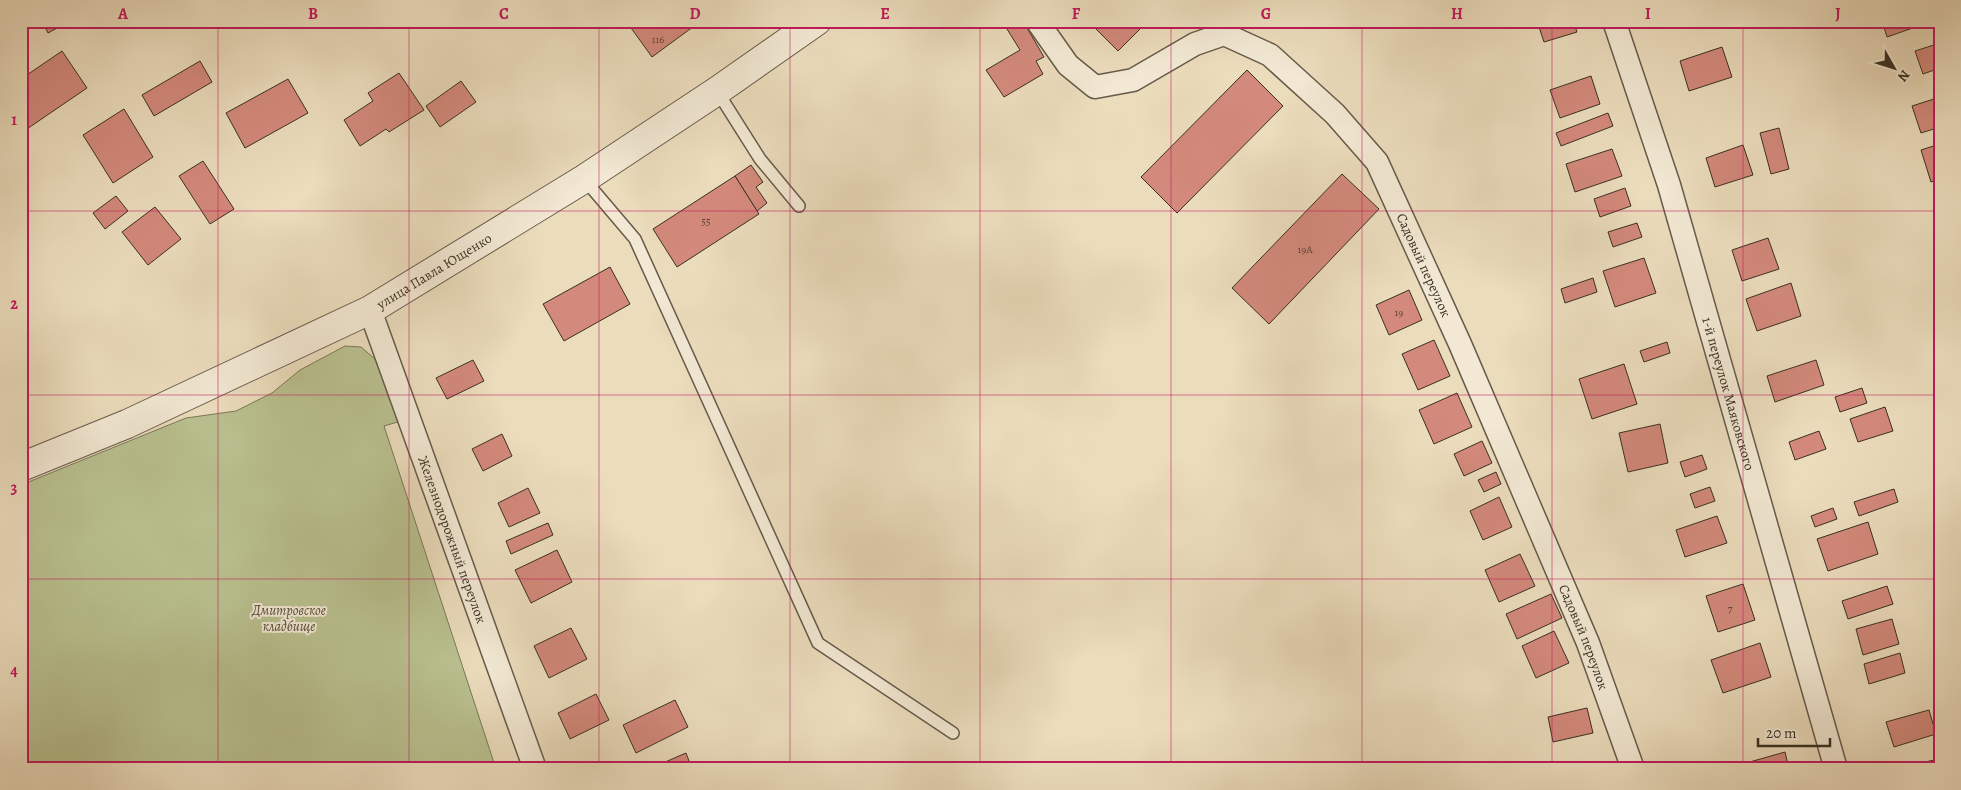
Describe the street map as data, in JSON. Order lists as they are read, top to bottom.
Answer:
{
  "streets": {
    "street": [
      "Садовый переулок",
      "улица Павла Ющенко",
      "1-й переулок Маяковского",
      "Железнодорожный переулок"
    ]
  },
  "crossings": [
    ["улица Павла Ющенко", "Железнодорожный переулок"]
  ],
  "parks": ["Дмитровское кладбище"],
  "house_numbers": [
    "116",
    "55",
    "19А",
    "19",
    "7"
  ],
  "scale_bar": "20 m",
  "north": "bottom right",
  "grid": {
    "columns": [
      "A",
      "B",
      "C",
      "D",
      "E",
      "F",
      "G",
      "H",
      "I",
      "J"
    ],
    "rows": [
      "1",
      "2",
      "3",
      "4"
    ]
  }
}
